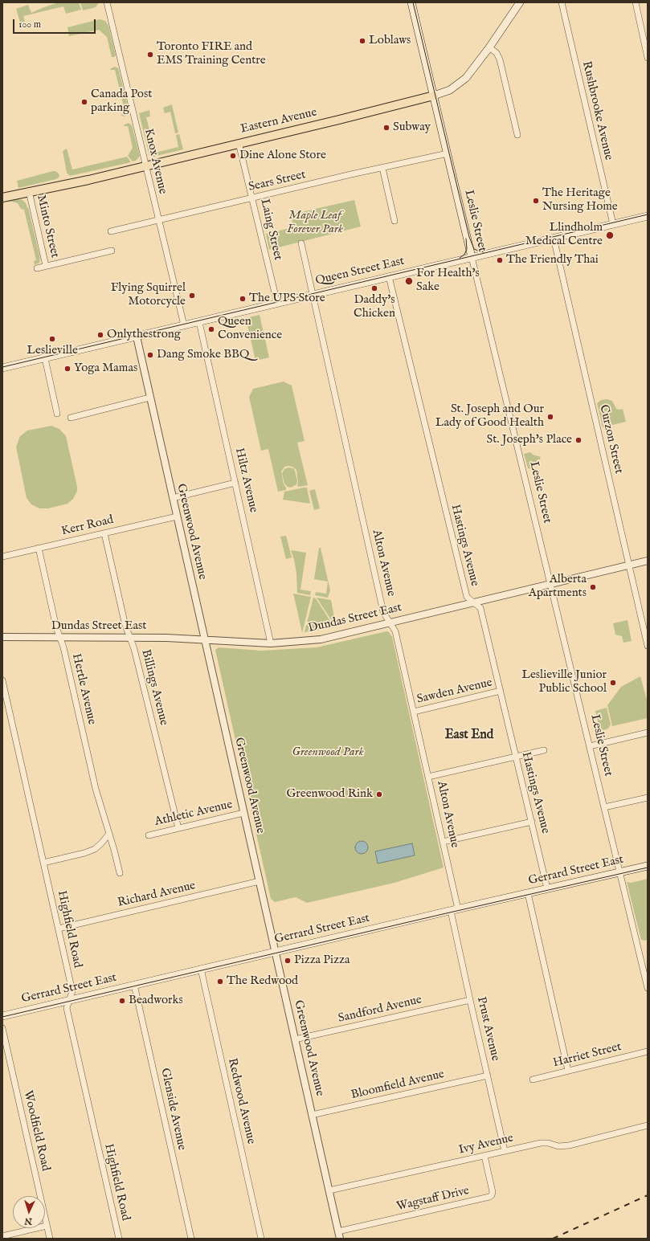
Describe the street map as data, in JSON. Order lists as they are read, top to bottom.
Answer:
{
  "streets": {
    "main road": [
      "Eastern Avenue",
      "Leslie Street",
      "Queen Street East",
      "Gerrard Street East"
    ],
    "street": [
      "Rushbrooke Avenue",
      "Knox Avenue",
      "Sears Street",
      "Minto Street",
      "Laing Street",
      "Curzon Street",
      "Hiltz Avenue",
      "Kerr Road",
      "Greenwood Avenue",
      "Hastings Avenue",
      "Alton Avenue",
      "Dundas Street East",
      "Billings Avenue",
      "Hertle Avenue",
      "Sawden Avenue",
      "Athletic Avenue",
      "Richard Avenue",
      "Highfield Road",
      "Sandford Avenue",
      "Prust Avenue",
      "Harriet Street",
      "Bloomfield Avenue",
      "Redwood Avenue",
      "Glenside Avenue",
      "Woodfield Road",
      "Ivy Avenue",
      "Wagstaff Drive"
    ]
  },
  "crossings": [
    ["Rushbrooke Avenue", "Queen Street East"],
    ["Eastern Avenue", "Knox Avenue"],
    ["Eastern Avenue", "Leslie Street"],
    ["Eastern Avenue", "Minto Street"],
    ["Eastern Avenue", "Laing Street"],
    ["Knox Avenue", "Sears Street"],
    ["Knox Avenue", "Queen Street East"],
    ["Sears Street", "Leslie Street"],
    ["Sears Street", "Laing Street"],
    ["Leslie Street", "Queen Street East"],
    ["Leslie Street", "Dundas Street East"],
    ["Leslie Street", "Gerrard Street East"],
    ["Laing Street", "Queen Street East"],
    ["Queen Street East", "Curzon Street"],
    ["Queen Street East", "Hiltz Avenue"],
    ["Queen Street East", "Greenwood Avenue"],
    ["Queen Street East", "Hastings Avenue"],
    ["Queen Street East", "Alton Avenue"],
    ["Curzon Street", "Dundas Street East"],
    ["Hiltz Avenue", "Dundas Street East"],
    ["Kerr Road", "Greenwood Avenue"],
    ["Kerr Road", "Billings Avenue"],
    ["Kerr Road", "Hertle Avenue"],
    ["Greenwood Avenue", "Dundas Street East"],
    ["Greenwood Avenue", "Athletic Avenue"],
    ["Greenwood Avenue", "Gerrard Street East"],
    ["Greenwood Avenue", "Richard Avenue"],
    ["Greenwood Avenue", "Sandford Avenue"],
    ["Greenwood Avenue", "Bloomfield Avenue"],
    ["Greenwood Avenue", "Ivy Avenue"],
    ["Greenwood Avenue", "Wagstaff Drive"],
    ["Hastings Avenue", "Dundas Street East"],
    ["Hastings Avenue", "Sawden Avenue"],
    ["Hastings Avenue", "Gerrard Street East"],
    ["Alton Avenue", "Dundas Street East"],
    ["Alton Avenue", "Sawden Avenue"],
    ["Alton Avenue", "Gerrard Street East"],
    ["Alton Avenue", "Prust Avenue"],
    ["Dundas Street East", "Billings Avenue"],
    ["Dundas Street East", "Hertle Avenue"],
    ["Billings Avenue", "Athletic Avenue"],
    ["Gerrard Street East", "Highfield Road"],
    ["Gerrard Street East", "Prust Avenue"],
    ["Gerrard Street East", "Redwood Avenue"],
    ["Gerrard Street East", "Glenside Avenue"],
    ["Richard Avenue", "Highfield Road"],
    ["Sandford Avenue", "Prust Avenue"],
    ["Prust Avenue", "Bloomfield Avenue"],
    ["Prust Avenue", "Ivy Avenue"],
    ["Ivy Avenue", "Wagstaff Drive"]
  ],
  "districts": ["East End"],
  "parks": ["Maple Leaf Forever Park", "Greenwood Park"],
  "places": [
    "Loblaws",
    "Toronto FIRE and EMS Training Centre",
    "Canada Post parking",
    "Subway",
    "Dine Alone Store",
    "The Heritage Nursing Home",
    "Llindholm Medical Centre",
    "The Friendly Thai",
    "For Health's Sake",
    "Daddy's Chicken",
    "Flying Squirrel Motorcycle",
    "The UPS Store",
    "Queen Convenience",
    "Onlythestrong",
    "Leslieville",
    "Dang Smoke BBQ",
    "Yoga Mamas",
    "St. Joseph and Our Lady of Good Health",
    "St. Joseph's Place",
    "Alberta Apartments",
    "Leslieville Junior Public School",
    "Greenwood Rink",
    "Pizza Pizza",
    "The Redwood",
    "Beadworks"
  ],
  "scale_bar": "100 m",
  "north": "bottom"
}
